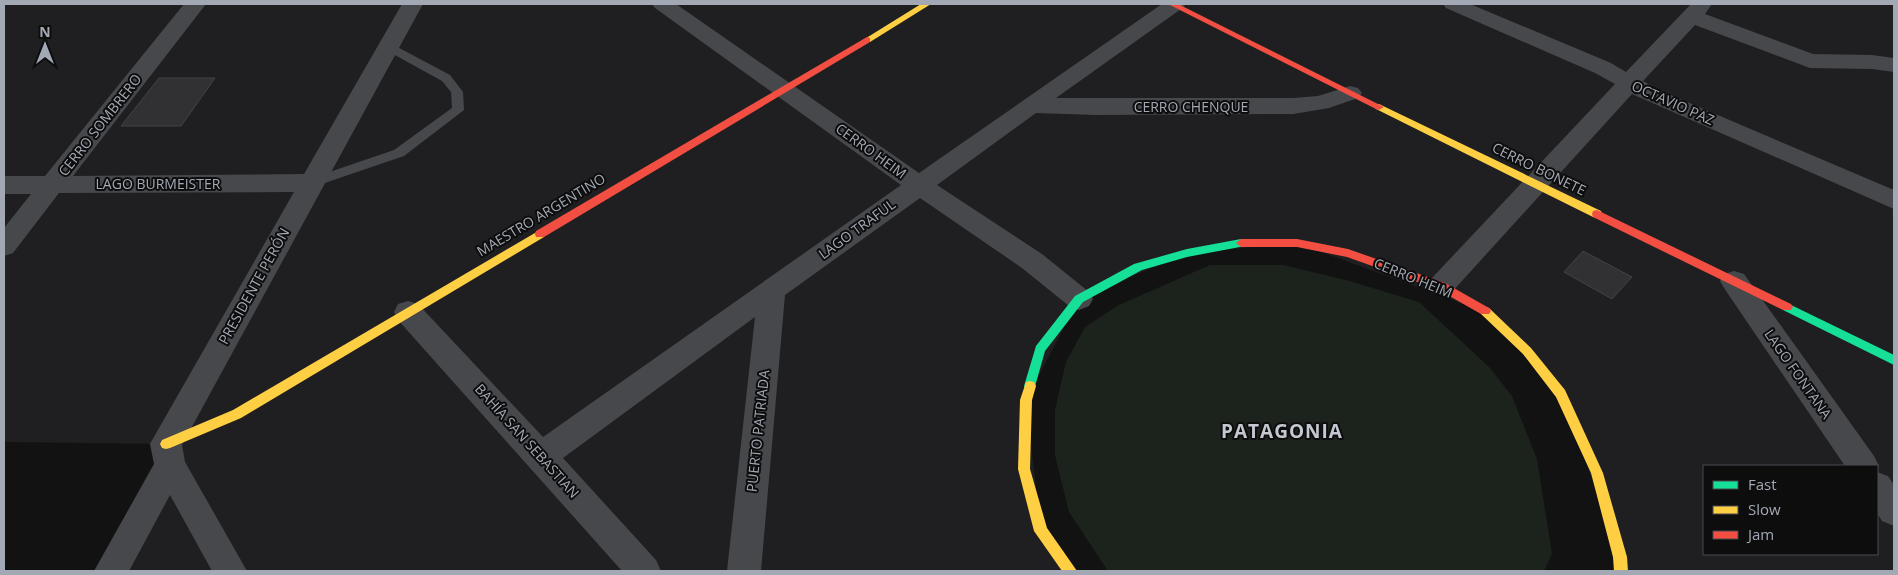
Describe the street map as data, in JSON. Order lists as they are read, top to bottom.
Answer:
{
  "streets": {
    "street": [
      "OCTAVIO PAZ",
      "CERRO CHENQUE",
      "CERRO SOMBRERO",
      "CERRO HEIM",
      "CERRO BONETE",
      "LAGO BURMEISTER",
      "MAESTRO ARGENTINO",
      "LAGO TRAFUL",
      "PRESIDENTE PERÓN",
      "LAGO FONTANA",
      "PUERTO PATRIADA",
      "BAHÍA SAN SEBASTIAN"
    ]
  },
  "crossings": [
    ["CERRO CHENQUE", "CERRO BONETE"],
    ["CERRO CHENQUE", "LAGO TRAFUL"],
    ["CERRO SOMBRERO", "LAGO BURMEISTER"],
    ["CERRO HEIM", "MAESTRO ARGENTINO"],
    ["CERRO HEIM", "LAGO TRAFUL"],
    ["CERRO BONETE", "LAGO TRAFUL"],
    ["CERRO BONETE", "LAGO FONTANA"],
    ["LAGO BURMEISTER", "PRESIDENTE PERÓN"],
    ["MAESTRO ARGENTINO", "PRESIDENTE PERÓN"],
    ["MAESTRO ARGENTINO", "BAHÍA SAN SEBASTIAN"],
    ["LAGO TRAFUL", "PUERTO PATRIADA"],
    ["LAGO TRAFUL", "BAHÍA SAN SEBASTIAN"]
  ],
  "districts": ["PATAGONIA"],
  "legend": ["Fast", "Slow", "Jam"],
  "north": "top"
}
